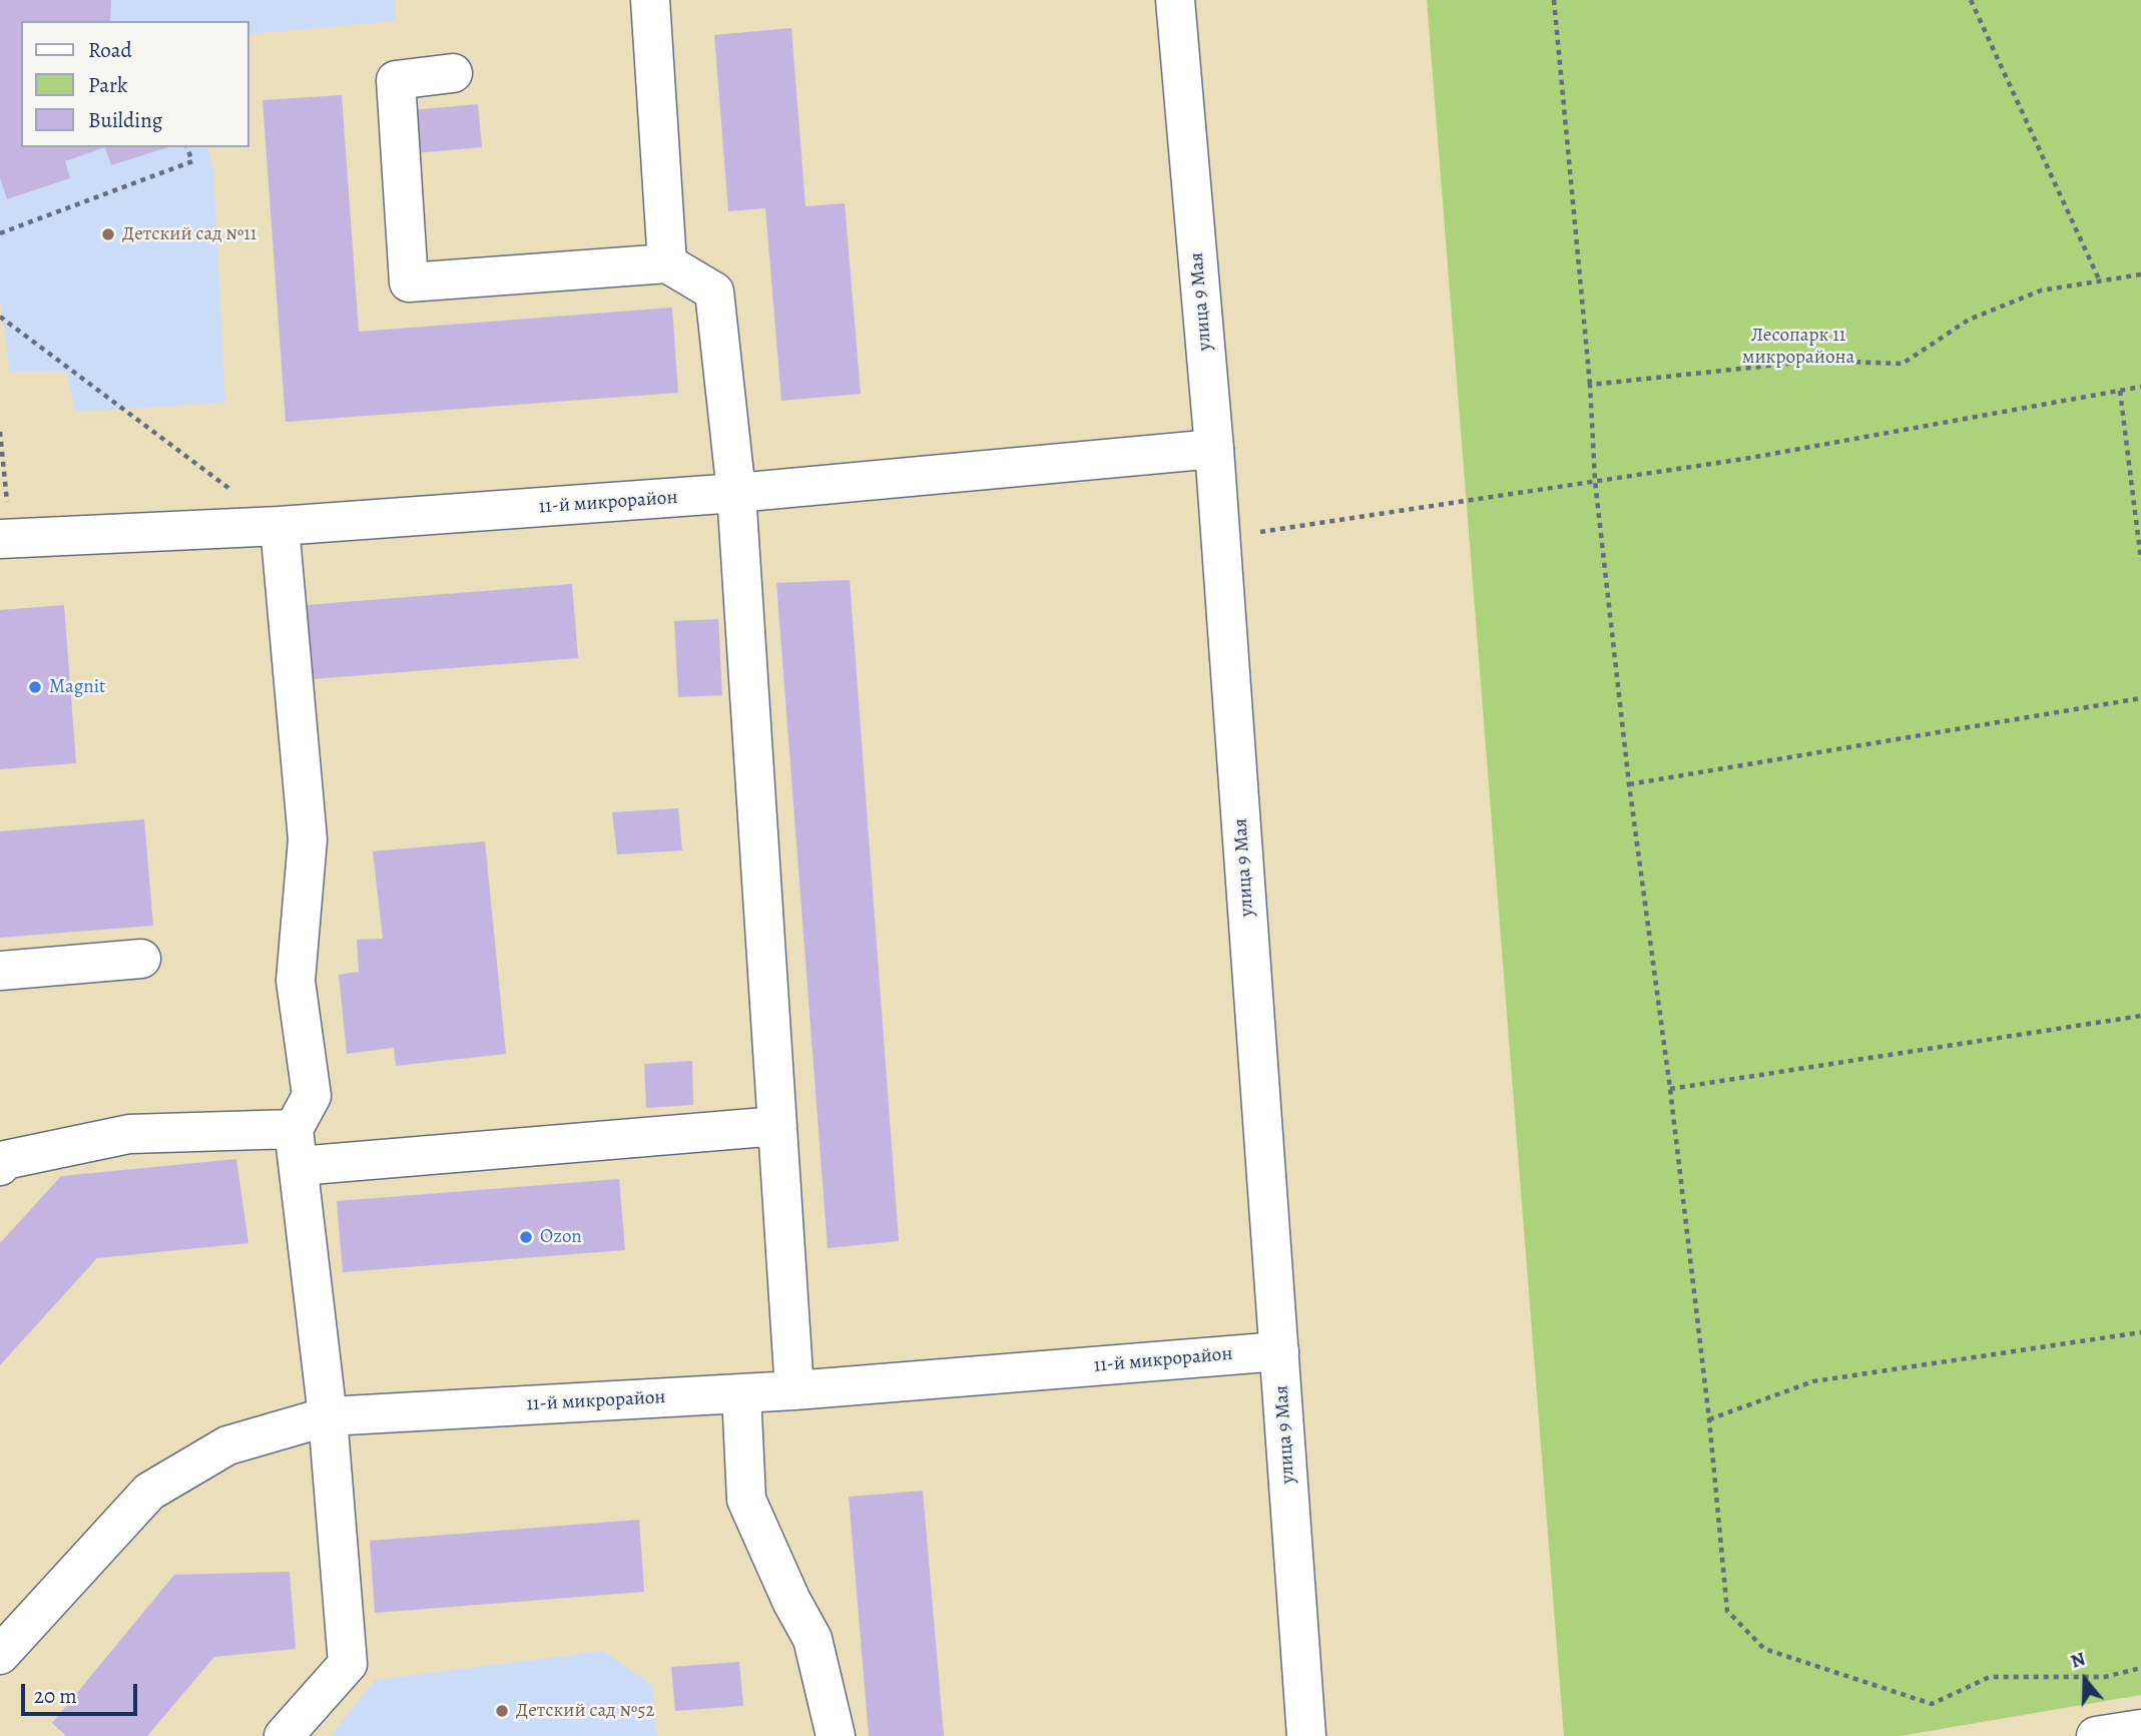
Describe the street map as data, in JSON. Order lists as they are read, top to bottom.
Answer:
{
  "streets": {
    "street": ["улица 9 Мая", "11-й микрорайон"]
  },
  "crossings": [
    ["улица 9 Мая", "11-й микрорайон"]
  ],
  "parks": ["Лесопарк 11 микрорайона"],
  "places": [
    "Детский сад №11",
    "Magnit",
    "Ozon",
    "Детский сад №52"
  ],
  "legend": ["Road", "Park", "Building"],
  "scale_bar": "20 m",
  "north": "top"
}
